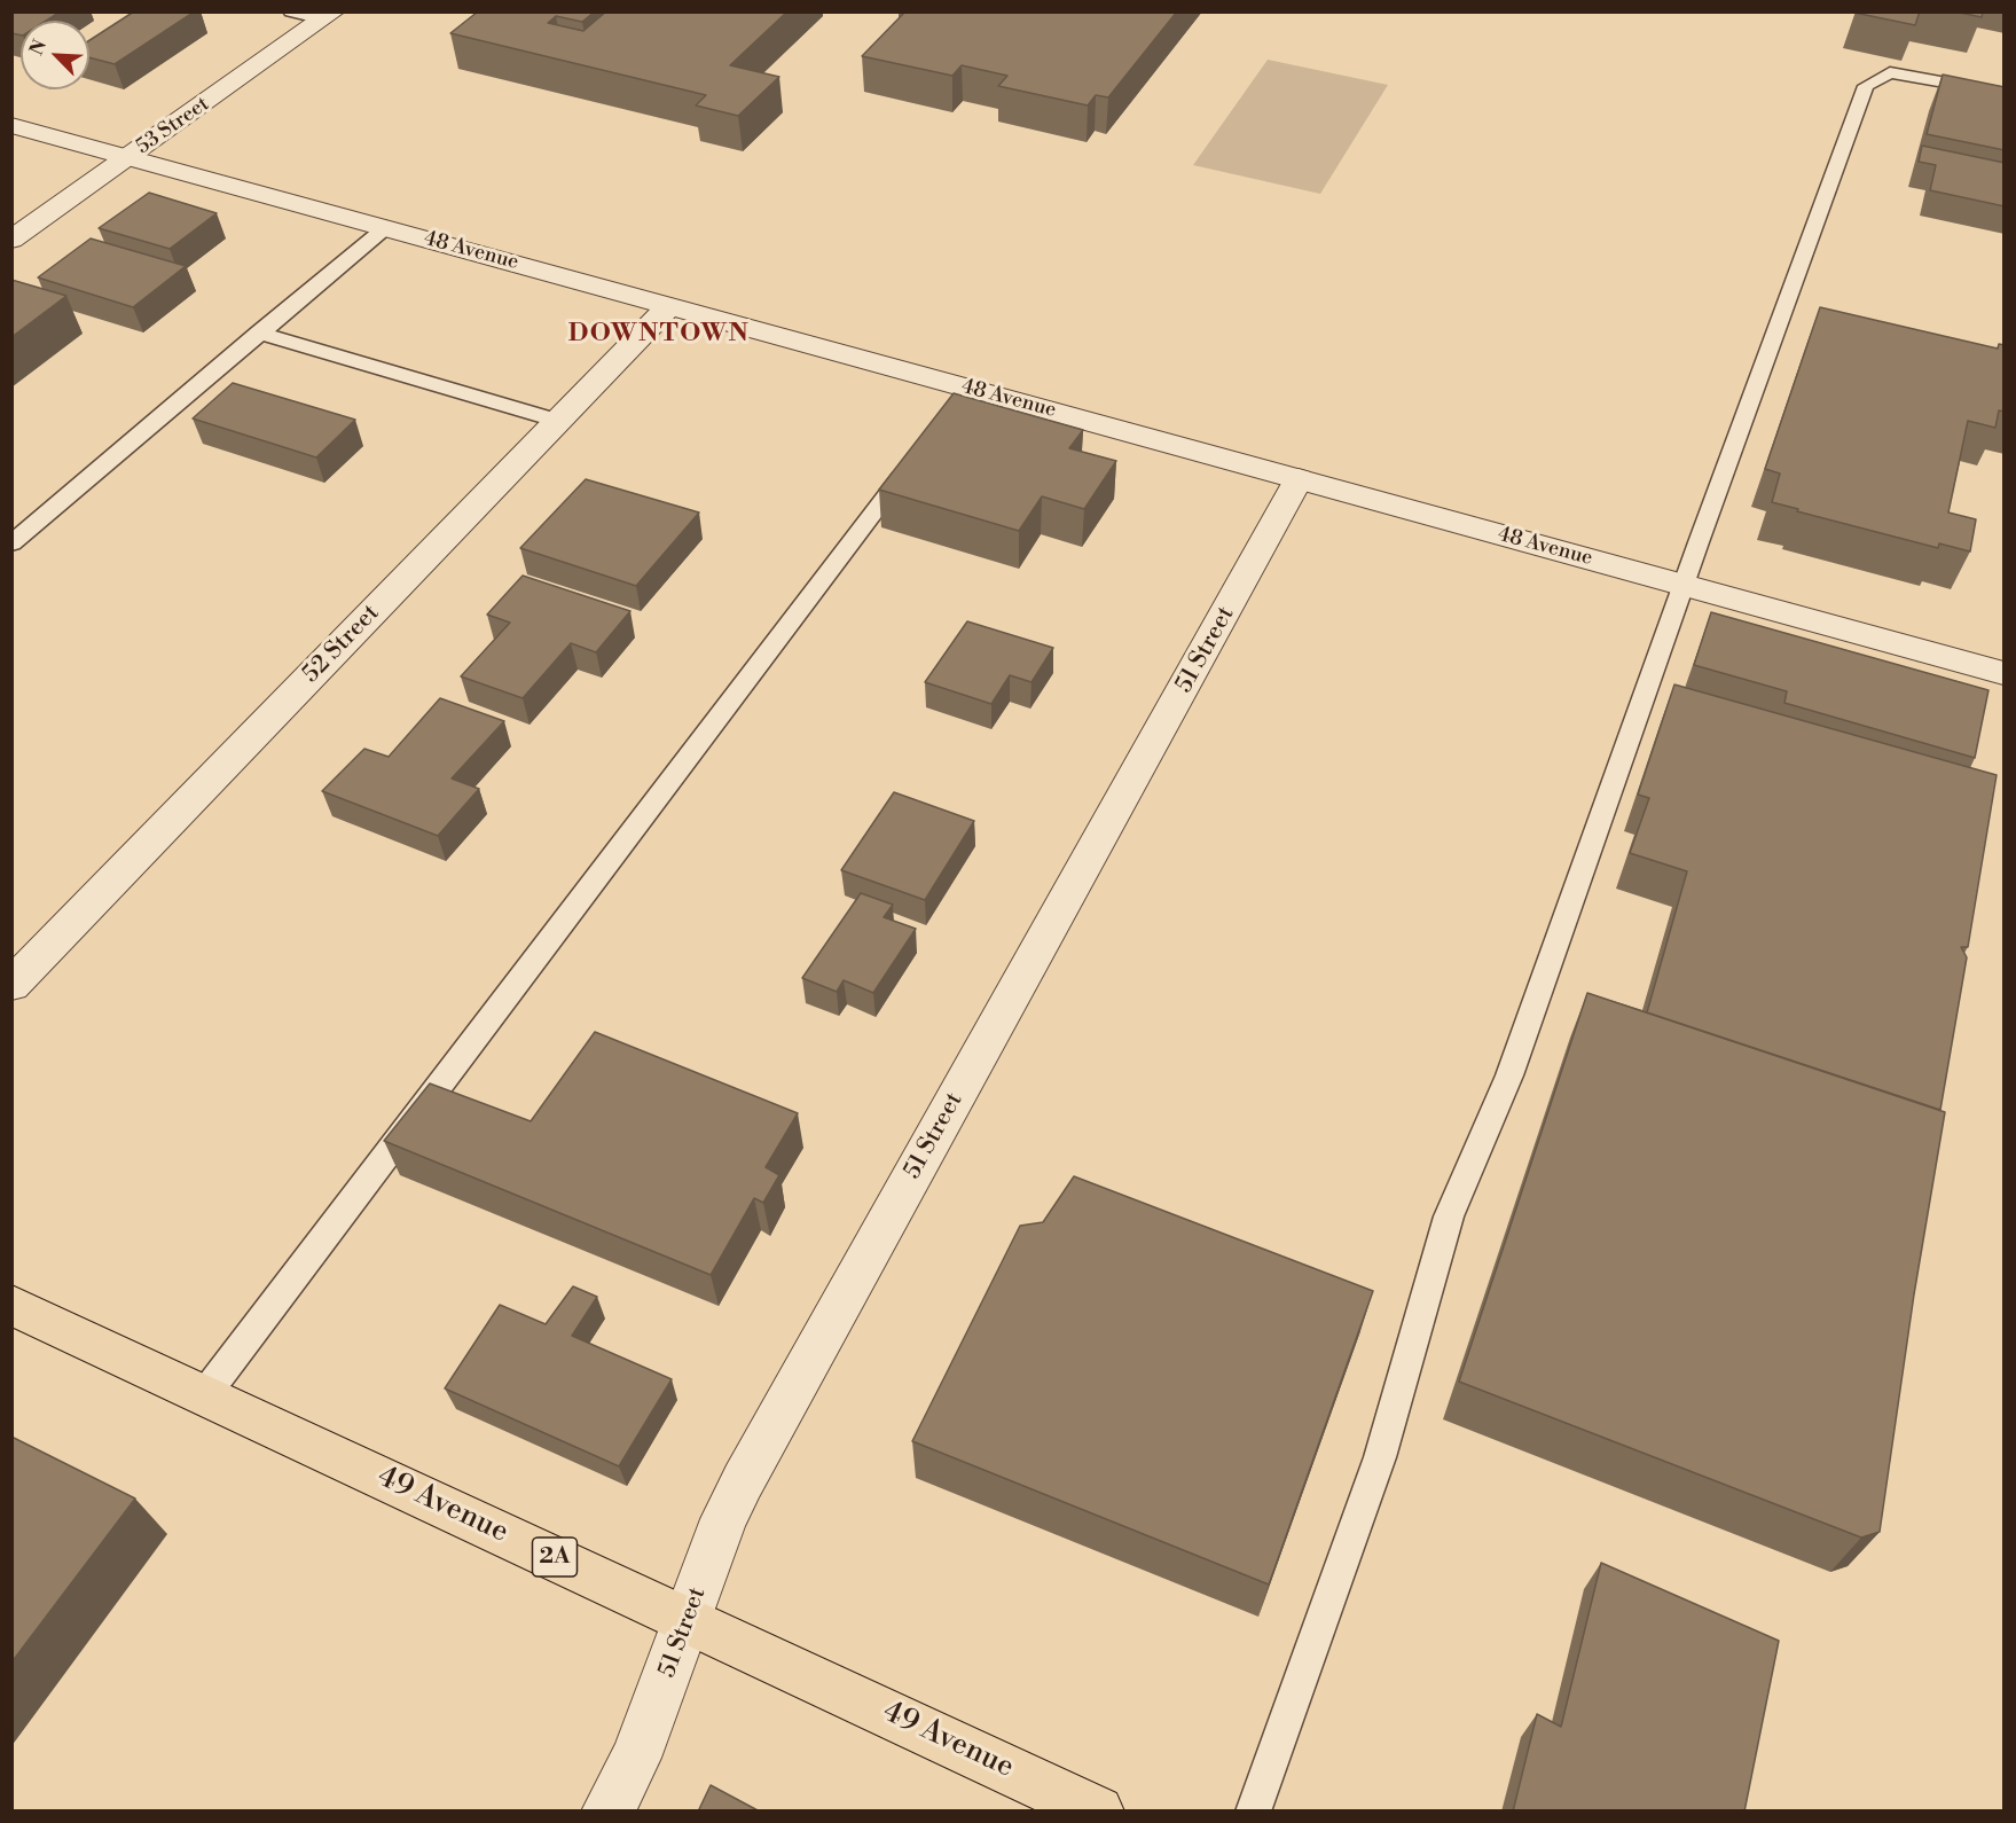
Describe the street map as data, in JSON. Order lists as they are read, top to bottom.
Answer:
{
  "streets": {
    "main road": ["49 Avenue", "2A"],
    "street": [
      "53 Street",
      "48 Avenue",
      "52 Street",
      "51 Street"
    ]
  },
  "crossings": [
    ["53 Street", "48 Avenue"],
    ["48 Avenue", "52 Street"],
    ["48 Avenue", "51 Street"],
    ["51 Street", "49 Avenue"]
  ],
  "districts": ["DOWNTOWN"],
  "north": "top left"
}
